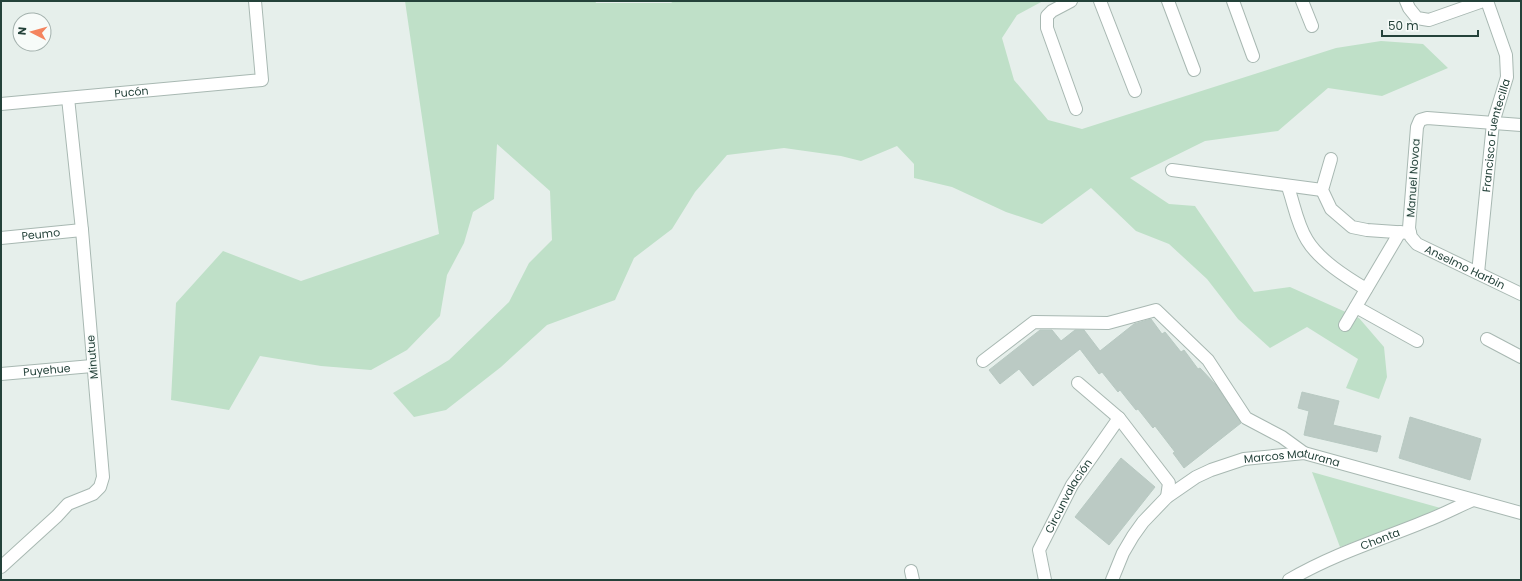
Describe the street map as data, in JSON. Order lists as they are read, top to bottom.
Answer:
{
  "streets": {
    "street": [
      "Pucón",
      "Francisco Fuentecilla",
      "Manuel Novoa",
      "Peumo",
      "Anselmo Harbin",
      "Minutue",
      "Puyehue",
      "Marcos Maturana",
      "Circunvalación",
      "Chonta"
    ]
  },
  "crossings": [
    ["Pucón", "Minutue"],
    ["Francisco Fuentecilla", "Manuel Novoa"],
    ["Francisco Fuentecilla", "Anselmo Harbin"],
    ["Manuel Novoa", "Anselmo Harbin"],
    ["Peumo", "Minutue"],
    ["Minutue", "Puyehue"],
    ["Marcos Maturana", "Chonta"]
  ],
  "scale_bar": "50 m",
  "north": "left"
}
